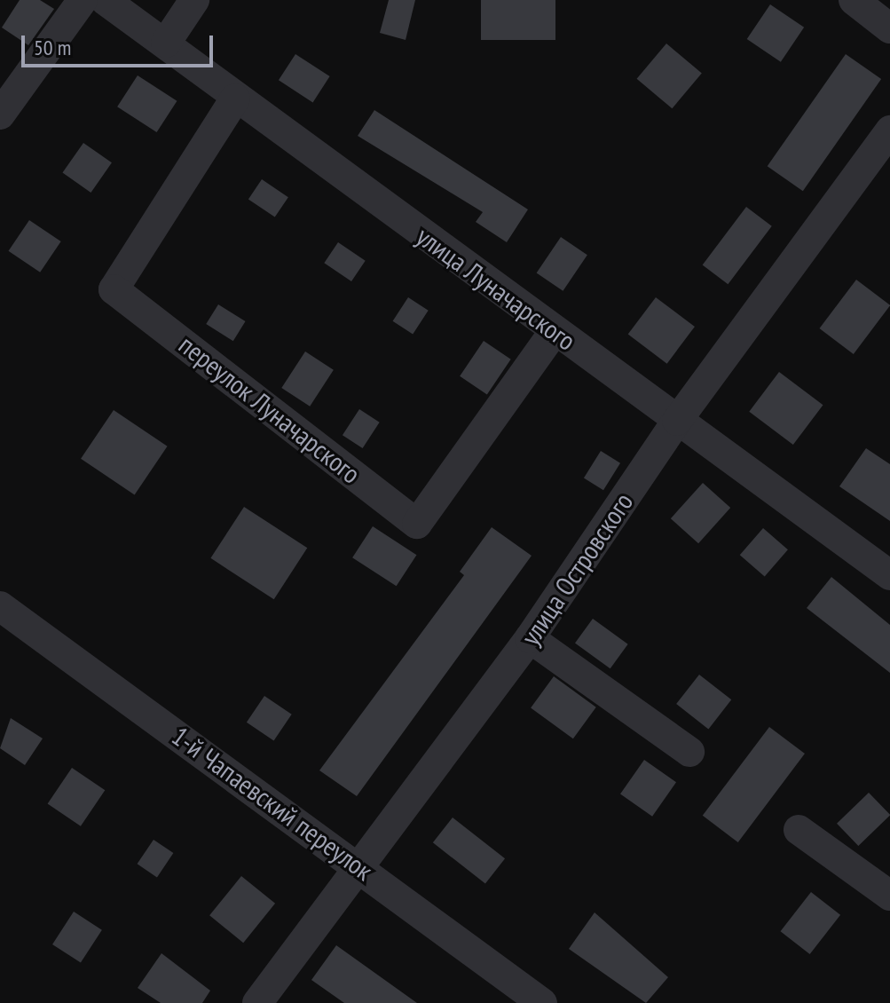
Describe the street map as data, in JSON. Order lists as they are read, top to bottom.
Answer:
{
  "streets": {
    "street": [
      "улица Луначарского",
      "переулок Луначарского",
      "улица Островского",
      "1-й Чапаевский переулок"
    ]
  },
  "crossings": [
    ["улица Луначарского", "переулок Луначарского"],
    ["улица Луначарского", "улица Островского"],
    ["улица Островского", "1-й Чапаевский переулок"]
  ],
  "scale_bar": "50 m"
}
